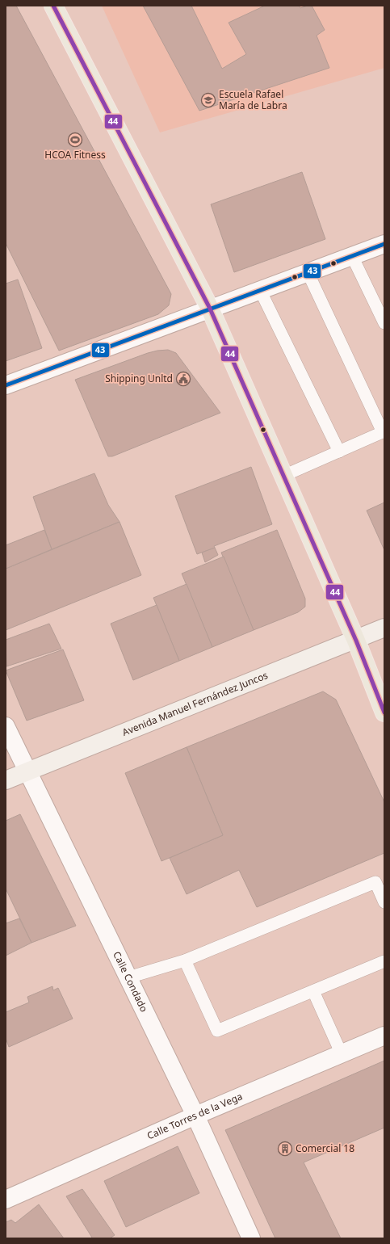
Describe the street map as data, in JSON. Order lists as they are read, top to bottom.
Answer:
{
  "streets": {
    "main road": ["Avenida Manuel Fernández Juncos"],
    "street": ["Calle Condado", "Calle Torres de la Vega"]
  },
  "crossings": [
    ["Avenida Manuel Fernández Juncos", "Calle Condado"],
    ["Calle Condado", "Calle Torres de la Vega"]
  ],
  "places": {
    "school or university": ["Escuela Rafael María de Labra"],
    "sports": ["HCOA Fitness"],
    "public building": ["Shipping Unltd"],
    "building": ["Comercial 18"]
  },
  "lines": ["transit line 44", "transit line 43"]
}
